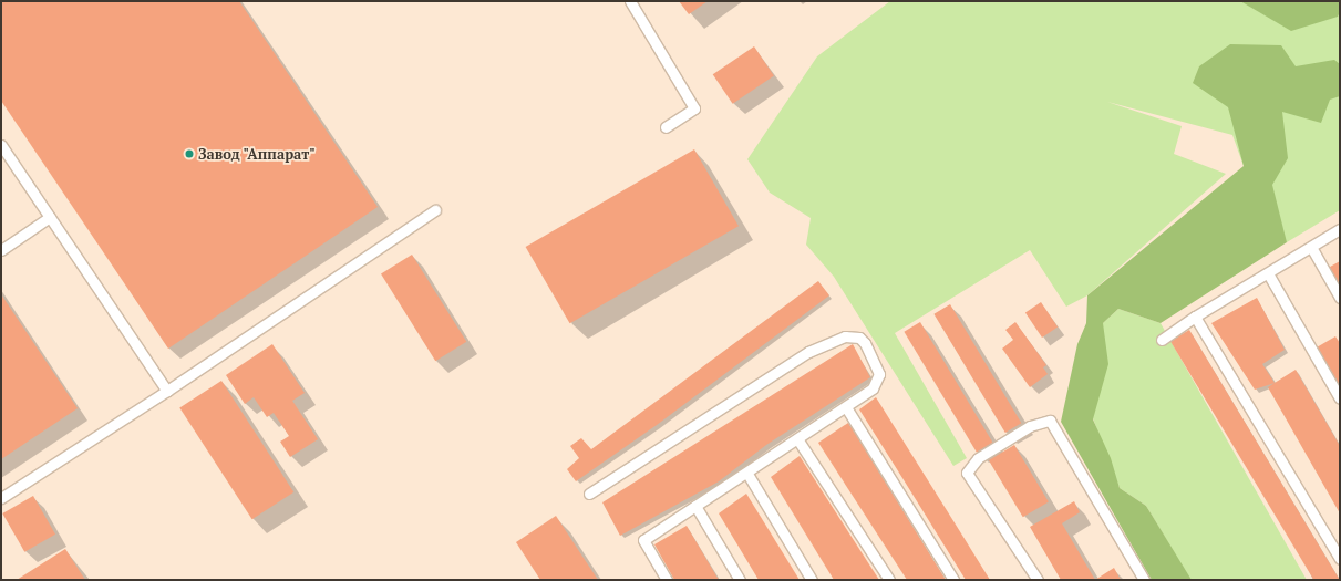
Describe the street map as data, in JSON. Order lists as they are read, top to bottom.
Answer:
{
  "places": ["Завод \"Аппарат\""]
}
